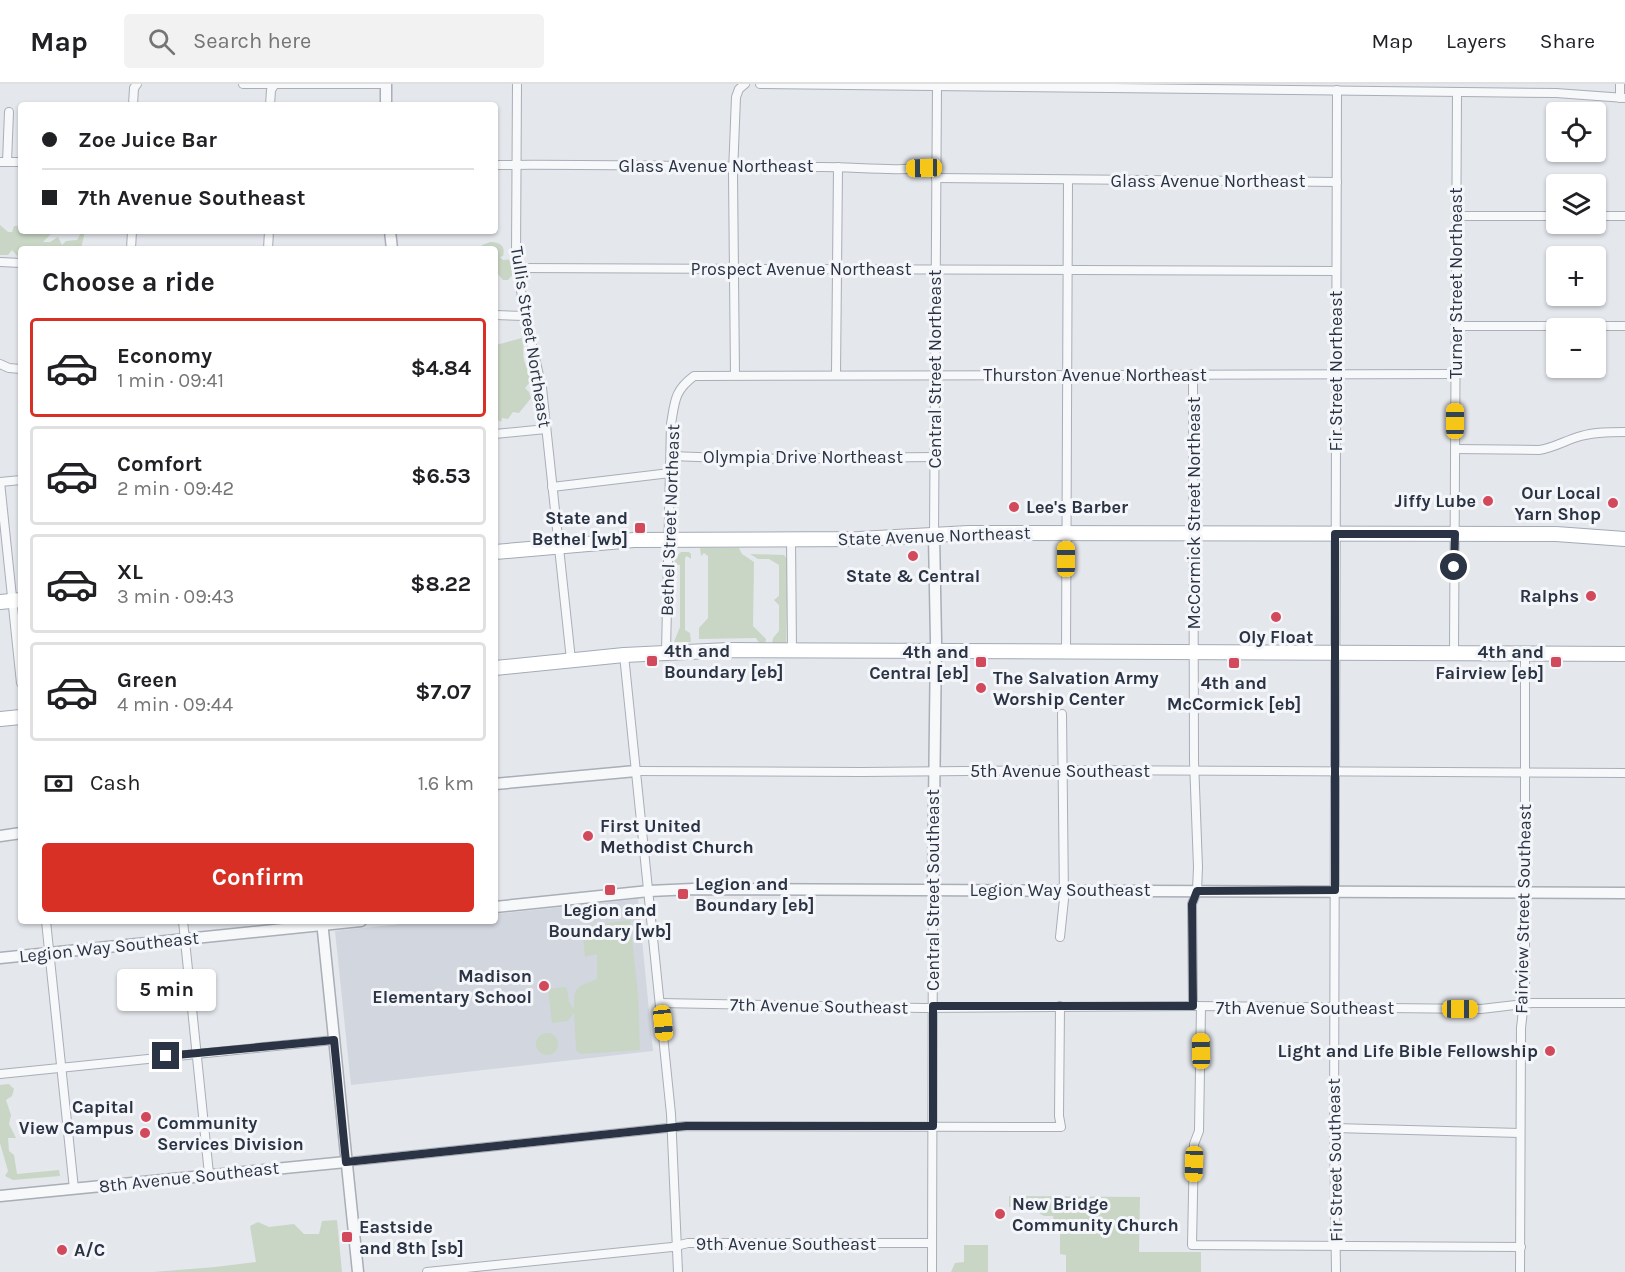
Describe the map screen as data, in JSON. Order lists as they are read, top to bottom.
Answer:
{
  "streets": {
    "main road": ["State Avenue Northeast"],
    "street": [
      "Glass Avenue Northeast",
      "Prospect Avenue Northeast",
      "Turner Street Northeast",
      "Tullis Street Northeast",
      "Central Street Northeast",
      "Fir Street Northeast",
      "Thurston Avenue Northeast",
      "Olympia Drive Northeast",
      "McCormick Street Northeast",
      "Bethel Street Northeast",
      "5th Avenue Southeast",
      "Central Street Southeast",
      "Legion Way Southeast",
      "Fairview Street Southeast",
      "7th Avenue Southeast",
      "Fir Street Southeast",
      "8th Avenue Southeast",
      "9th Avenue Southeast"
    ]
  },
  "crossings": [
    ["Glass Avenue Northeast", "Tullis Street Northeast"],
    ["Glass Avenue Northeast", "Central Street Northeast"],
    ["Glass Avenue Northeast", "Fir Street Northeast"],
    ["Prospect Avenue Northeast", "Tullis Street Northeast"],
    ["Prospect Avenue Northeast", "Central Street Northeast"],
    ["Prospect Avenue Northeast", "Fir Street Northeast"],
    ["Turner Street Northeast", "Thurston Avenue Northeast"],
    ["Turner Street Northeast", "State Avenue Northeast"],
    ["Tullis Street Northeast", "State Avenue Northeast"],
    ["Central Street Northeast", "Thurston Avenue Northeast"],
    ["Central Street Northeast", "Olympia Drive Northeast"],
    ["Central Street Northeast", "State Avenue Northeast"],
    ["Central Street Northeast", "Central Street Southeast"],
    ["Fir Street Northeast", "Thurston Avenue Northeast"],
    ["Fir Street Northeast", "State Avenue Northeast"],
    ["Fir Street Northeast", "Fir Street Southeast"],
    ["Thurston Avenue Northeast", "McCormick Street Northeast"],
    ["Thurston Avenue Northeast", "Bethel Street Northeast"],
    ["Olympia Drive Northeast", "Bethel Street Northeast"],
    ["McCormick Street Northeast", "State Avenue Northeast"],
    ["McCormick Street Northeast", "5th Avenue Southeast"],
    ["McCormick Street Northeast", "Legion Way Southeast"],
    ["McCormick Street Northeast", "7th Avenue Southeast"],
    ["McCormick Street Northeast", "Fir Street Southeast"],
    ["Bethel Street Northeast", "State Avenue Northeast"],
    ["5th Avenue Southeast", "Central Street Southeast"],
    ["5th Avenue Southeast", "Fairview Street Southeast"],
    ["5th Avenue Southeast", "Fir Street Southeast"],
    ["Central Street Southeast", "Legion Way Southeast"],
    ["Central Street Southeast", "7th Avenue Southeast"],
    ["Central Street Southeast", "8th Avenue Southeast"],
    ["Central Street Southeast", "9th Avenue Southeast"],
    ["Legion Way Southeast", "Fairview Street Southeast"],
    ["Legion Way Southeast", "Fir Street Southeast"],
    ["Fairview Street Southeast", "7th Avenue Southeast"],
    ["7th Avenue Southeast", "Fir Street Southeast"],
    ["7th Avenue Southeast", "8th Avenue Southeast"]
  ],
  "places": {
    "other": [
      "Jiffy Lube",
      "Our Local Yarn Shop",
      "Lee's Barber",
      "State & Central",
      "Ralphs",
      "Oly Float",
      "The Salvation Army Worship Center",
      "First United Methodist Church",
      "Madison Elementary School",
      "Light and Life Bible Fellowship",
      "Capital View Campus",
      "Community Services Division",
      "New Bridge Community Church",
      "A/C"
    ],
    "transit": [
      "State and Bethel [wb]",
      "4th and Boundary [eb]",
      "4th and Central [eb]",
      "4th and Fairview [eb]",
      "4th and McCormick [eb]",
      "Legion and Boundary [wb]",
      "Legion and Boundary [eb]",
      "Eastside and 8th [sb]"
    ]
  },
  "page": {
    "header": "Map",
    "search": "Search here",
    "nav": ["Map", "Layers", "Share"],
    "map_buttons": ["+", "−"],
    "banner": ["Zoe Juice Bar", "7th Avenue Southeast"],
    "heading": "Choose a ride",
    "list": [
      {
        "name": "Economy",
        "note": "1 min · 09:41",
        "value": "$4.84"
      },
      {
        "name": "Comfort",
        "note": "2 min · 09:42",
        "value": "$6.53"
      },
      {
        "name": "XL",
        "note": "3 min · 09:43",
        "value": "$8.22"
      },
      {
        "name": "Green",
        "note": "4 min · 09:44",
        "value": "$7.07"
      }
    ],
    "pay": ["Cash", "1.6 km"],
    "buttons": "Confirm",
    "bubble": "5 min"
  }
}
